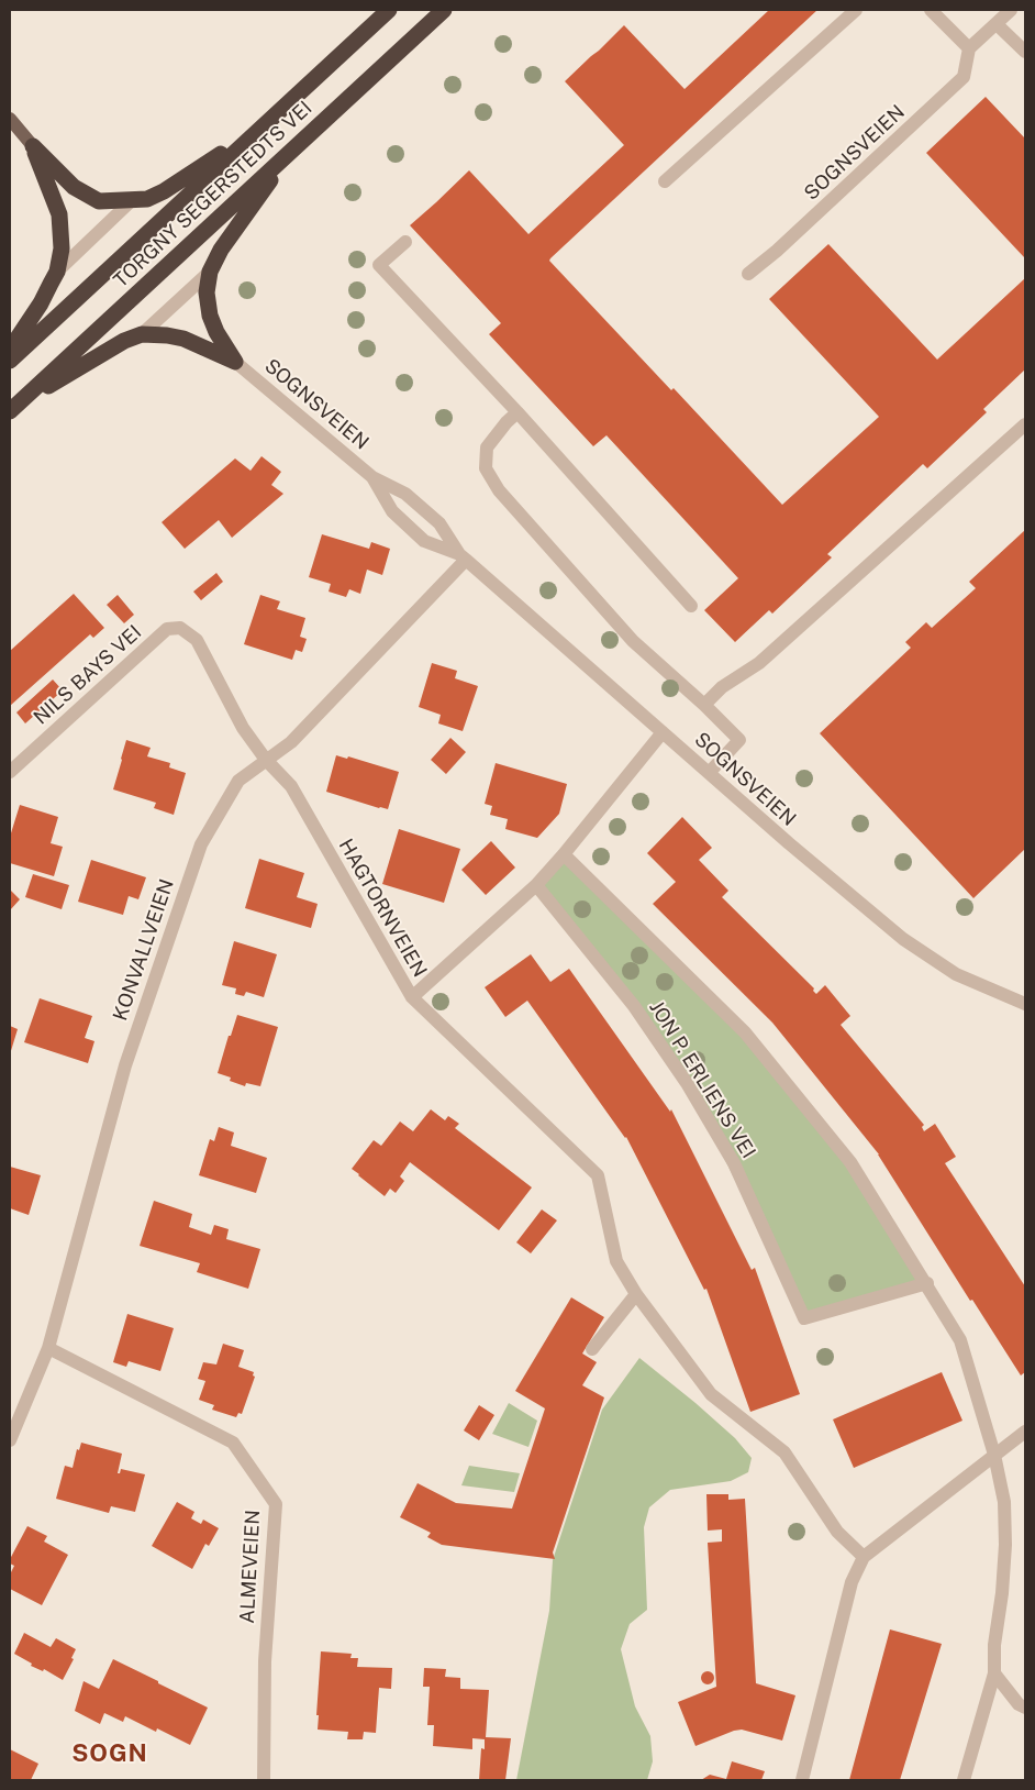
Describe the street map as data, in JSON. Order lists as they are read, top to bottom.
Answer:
{
  "streets": {
    "highway": ["TORGNY SEGERSTEDTS VEI"],
    "street": [
      "SOGNSVEIEN",
      "NILS BAYS VEI",
      "HAGTORNVEIEN",
      "KONVALLVEIEN",
      "JON P. ERLIENS VEI",
      "ALMEVEIEN"
    ]
  },
  "crossings": [
    ["SOGNSVEIEN", "HAGTORNVEIEN"],
    ["SOGNSVEIEN", "KONVALLVEIEN"],
    ["NILS BAYS VEI", "HAGTORNVEIEN"],
    ["HAGTORNVEIEN", "KONVALLVEIEN"],
    ["HAGTORNVEIEN", "JON P. ERLIENS VEI"],
    ["KONVALLVEIEN", "ALMEVEIEN"]
  ],
  "districts": ["SOGN"]
}
